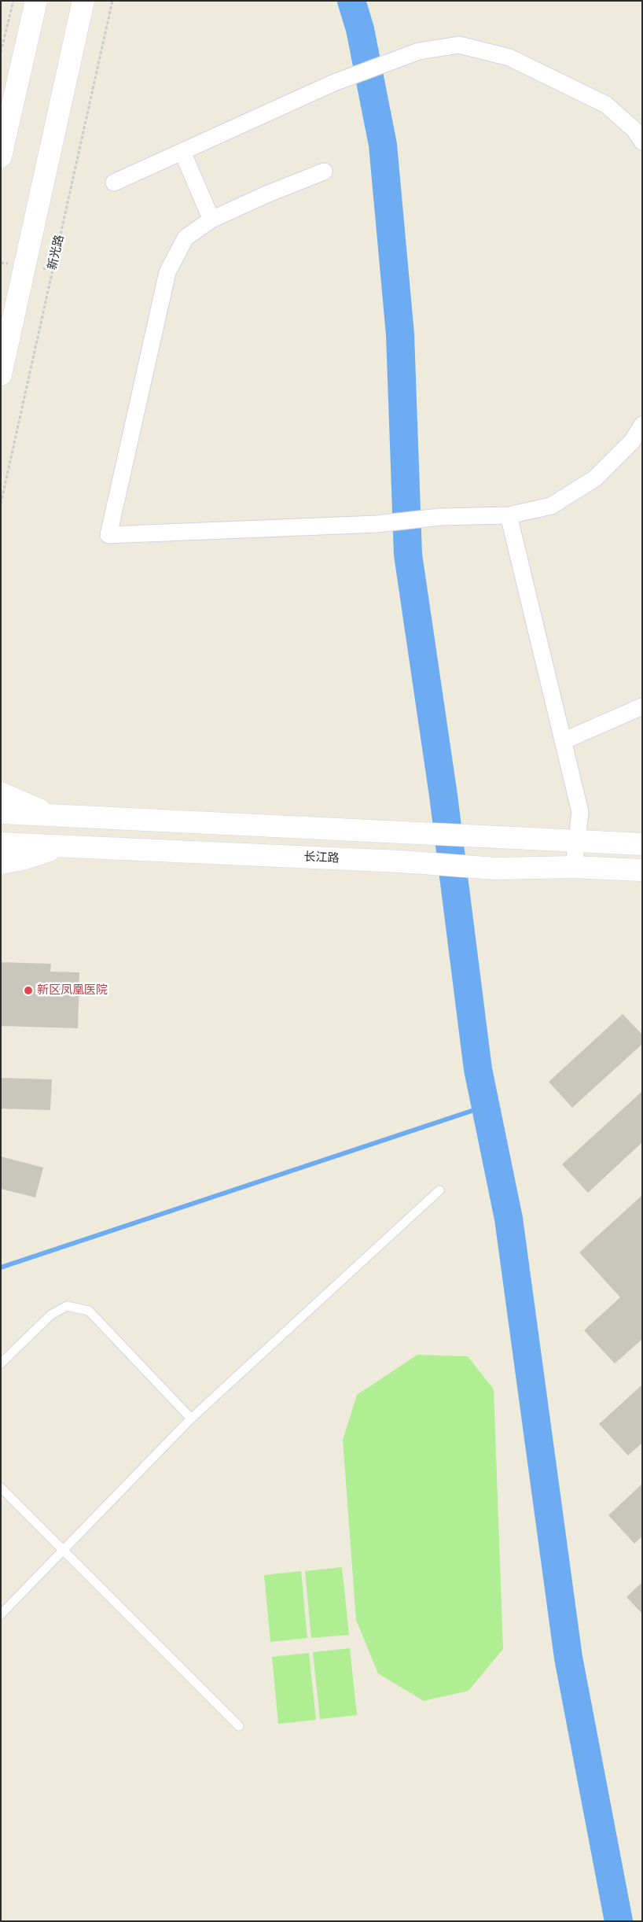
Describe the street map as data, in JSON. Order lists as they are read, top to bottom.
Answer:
{
  "streets": {
    "main road": ["长江路"],
    "path": ["新光路"]
  },
  "places": ["新区凤凰医院"]
}
